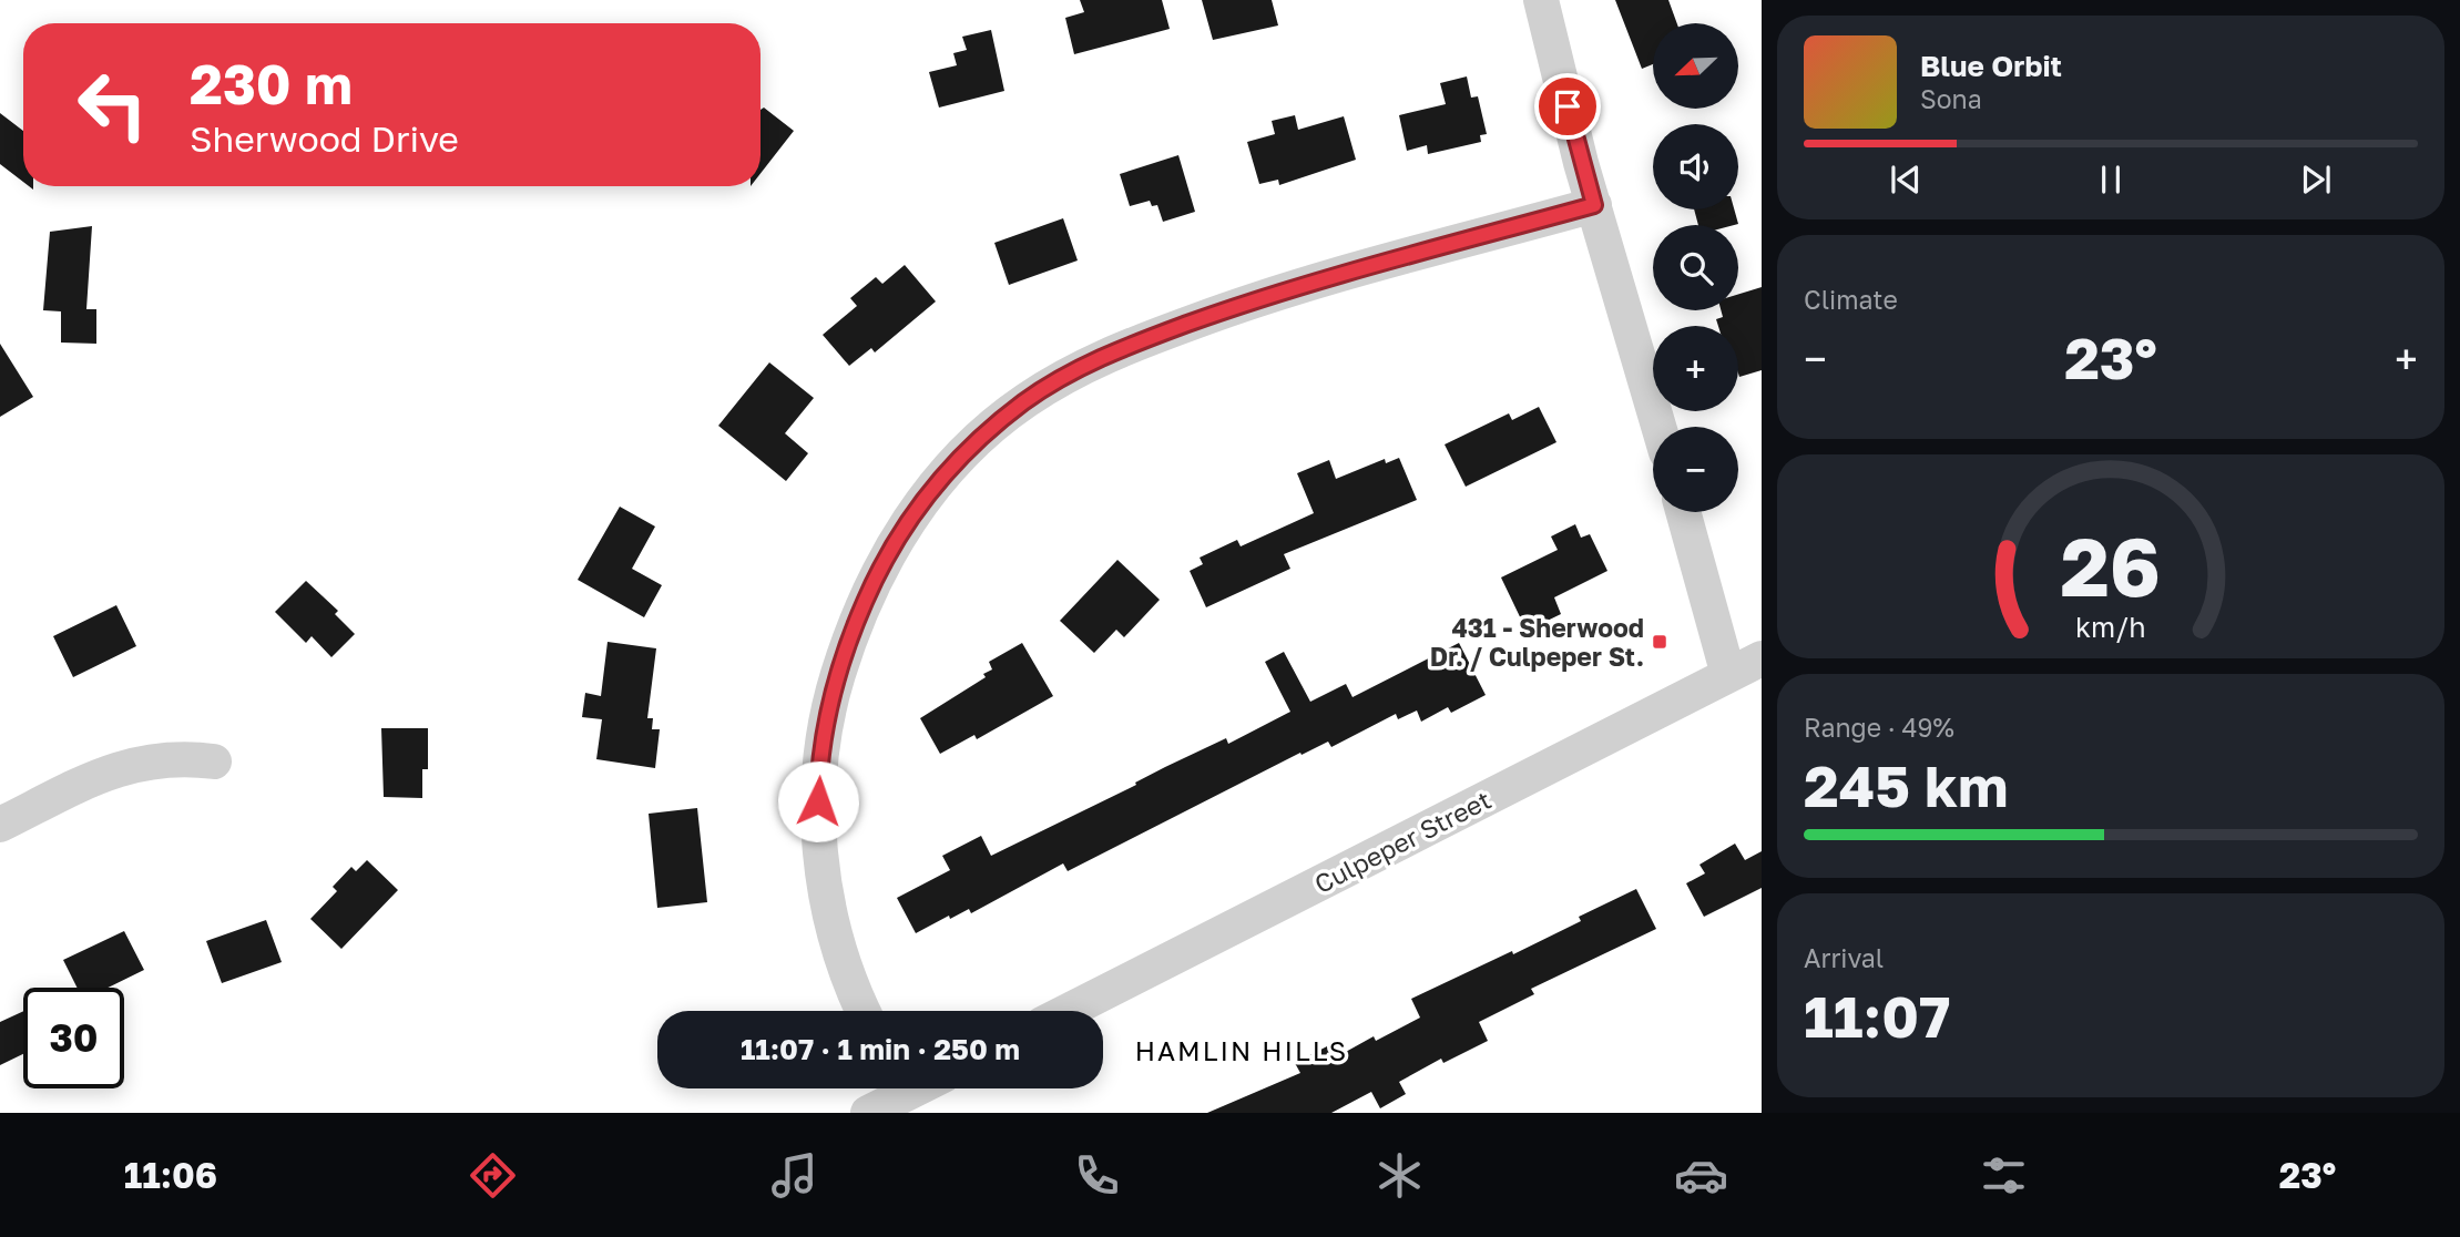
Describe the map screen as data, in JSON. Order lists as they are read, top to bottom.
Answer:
{
  "streets": {
    "street": ["Culpeper Street"]
  },
  "districts": ["HAMLIN HILLS"],
  "places": {
    "transit": ["431 - Sherwood Dr. / Culpeper St."]
  },
  "north": "bottom left",
  "page": {
    "map_buttons": ["+", "−"],
    "turn": ["230 m", "Sherwood Drive"],
    "song": ["Blue Orbit", "Sona"],
    "tile": [
      "Climate",
      ["Range · 49%", "245 km"],
      ["Arrival", "11:07"]
    ],
    "heat": ["−", "23°", "+"],
    "limit": "30",
    "trip": "11:07 · 1 min · 250 m",
    "tabs": ["11:06", "23°"],
    "gauge": ["26", "km/h"]
  }
}
